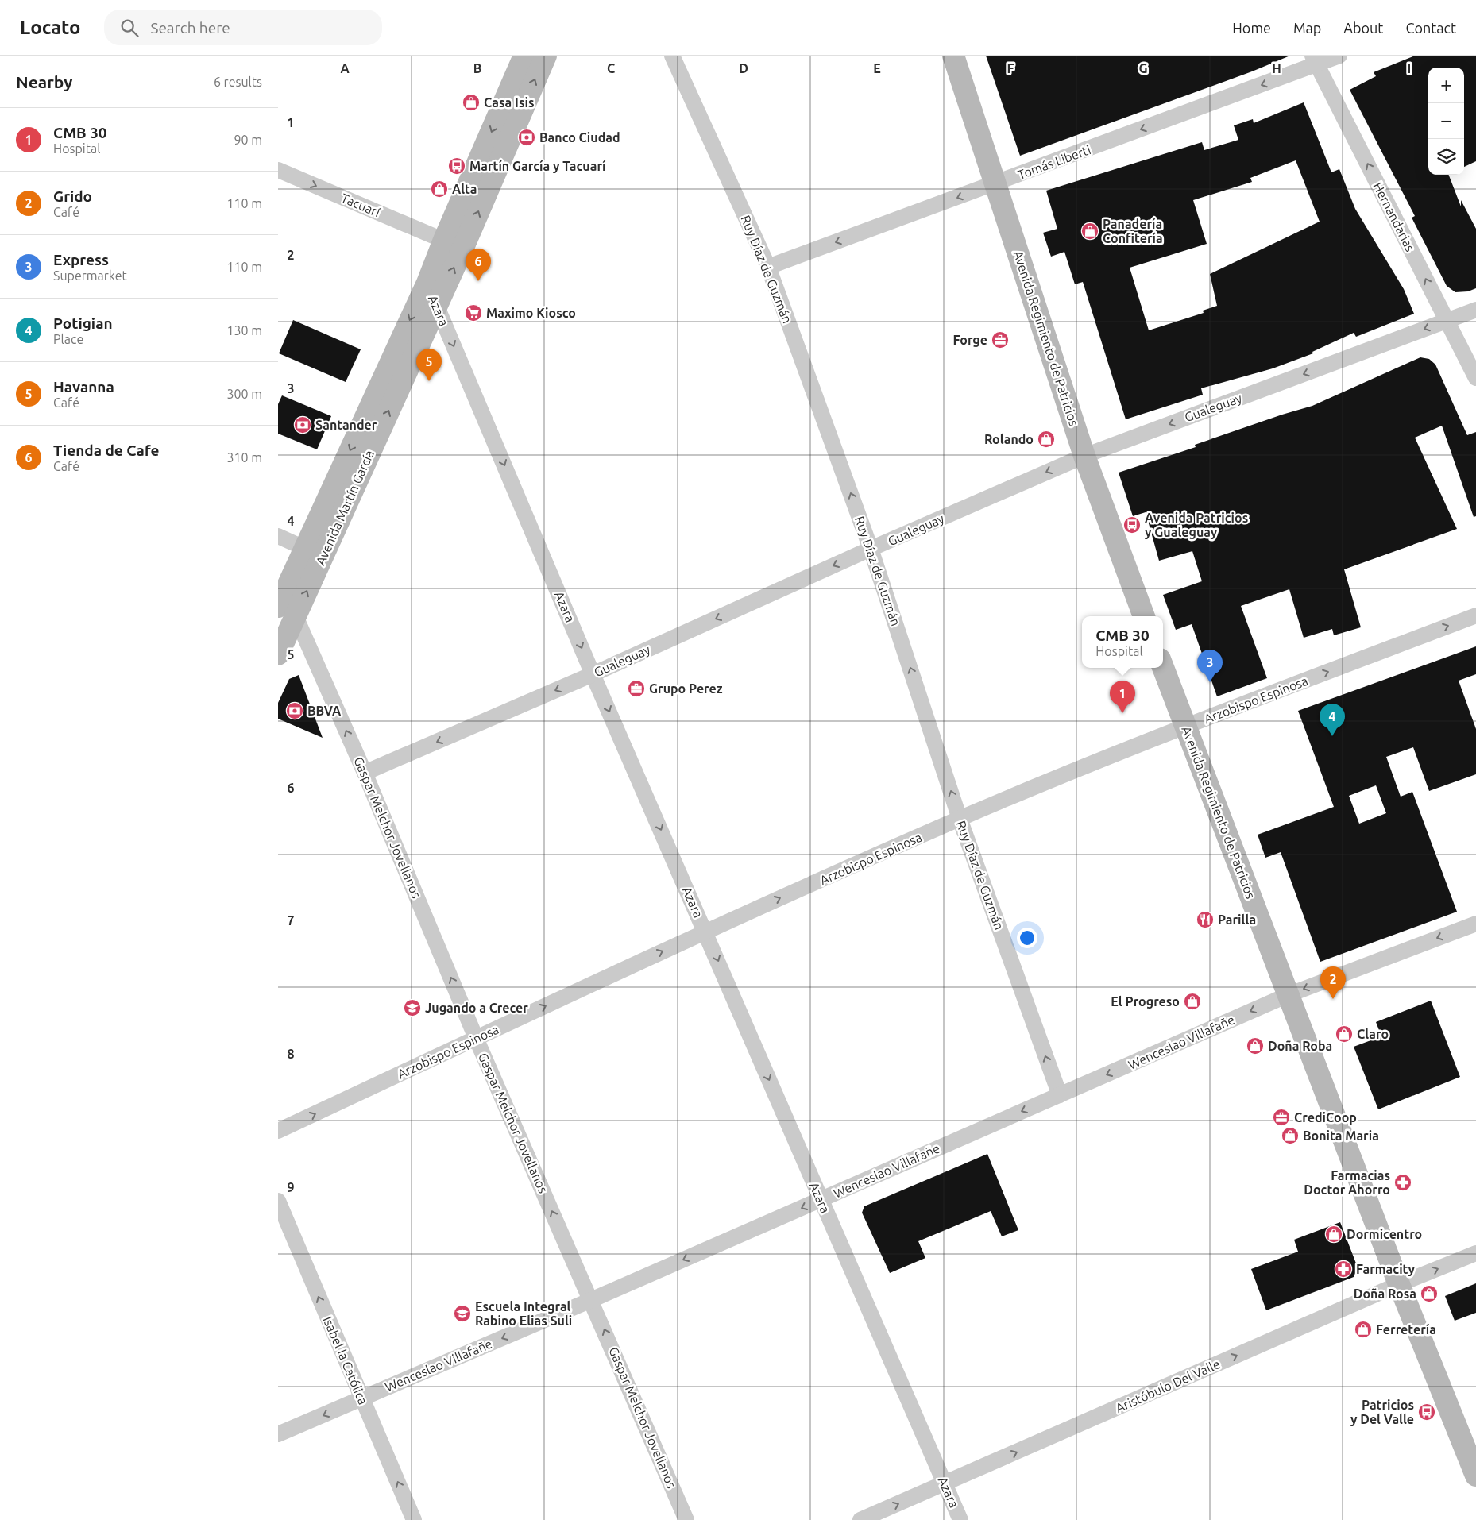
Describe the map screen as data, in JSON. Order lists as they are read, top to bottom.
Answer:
{
  "streets": {
    "main road": ["Avenida Regimiento de Patricios", "Avenida Martín García"],
    "street": [
      "Tomás Liberti",
      "Tacuarí",
      "Hernandarias",
      "Ruy Díaz de Guzmán",
      "Azara",
      "Gualeguay",
      "Arzobispo Espinosa",
      "Gaspar Melchor Jovellanos",
      "Wenceslao Villafañe",
      "Isabel la Católica",
      "Aristóbulo Del Valle"
    ]
  },
  "crossings": [
    ["Tomás Liberti", "Hernandarias"],
    ["Tomás Liberti", "Ruy Díaz de Guzmán"],
    ["Tomás Liberti", "Avenida Regimiento de Patricios"],
    ["Tacuarí", "Avenida Martín García"],
    ["Hernandarias", "Gualeguay"],
    ["Ruy Díaz de Guzmán", "Gualeguay"],
    ["Ruy Díaz de Guzmán", "Arzobispo Espinosa"],
    ["Ruy Díaz de Guzmán", "Wenceslao Villafañe"],
    ["Azara", "Gualeguay"],
    ["Azara", "Avenida Martín García"],
    ["Azara", "Arzobispo Espinosa"],
    ["Azara", "Wenceslao Villafañe"],
    ["Azara", "Aristóbulo Del Valle"],
    ["Avenida Regimiento de Patricios", "Gualeguay"],
    ["Avenida Regimiento de Patricios", "Arzobispo Espinosa"],
    ["Avenida Regimiento de Patricios", "Wenceslao Villafañe"],
    ["Avenida Regimiento de Patricios", "Aristóbulo Del Valle"],
    ["Gualeguay", "Gaspar Melchor Jovellanos"],
    ["Avenida Martín García", "Gaspar Melchor Jovellanos"],
    ["Arzobispo Espinosa", "Gaspar Melchor Jovellanos"],
    ["Gaspar Melchor Jovellanos", "Wenceslao Villafañe"],
    ["Wenceslao Villafañe", "Isabel la Católica"]
  ],
  "one_way": [
    "Tomás Liberti",
    "Tacuarí",
    "Hernandarias",
    "Ruy Díaz de Guzmán",
    "Azara",
    "Gualeguay",
    "Arzobispo Espinosa",
    "Gaspar Melchor Jovellanos",
    "Wenceslao Villafañe",
    "Isabel la Católica",
    "Aristóbulo Del Valle"
  ],
  "places": {
    "shop": [
      "Casa Isis",
      "Alta",
      "Panadería Confitería",
      "Rolando",
      "El Progreso",
      "Claro",
      "Doña Roba",
      "Bonita Maria",
      "Dormicentro",
      "Doña Rosa",
      "Ferretería"
    ],
    "bank": ["Banco Ciudad", "Santander", "BBVA"],
    "bus stop": ["Martín García y Tacuarí", "Avenida Patricios y Gualeguay", "Patricios y Del Valle"],
    "supermarket": ["Maximo Kiosco"],
    "office": ["Forge", "Grupo Perez", "CrediCoop"],
    "restaurant": ["Parilla"],
    "school or university": ["Jugando a Crecer", "Escuela Integral Rabino Elias Suli"],
    "pharmacy": ["Farmacias Doctor Ahorro", "Farmacity"]
  },
  "page": {
    "header": "Locato",
    "search": "Search here",
    "nav": [
      "Home",
      "Map",
      "About",
      "Contact"
    ],
    "heading": ["Nearby", "6 results"],
    "map_buttons": ["+", "−"],
    "list": [
      {
        "mark": "1",
        "name": "CMB 30",
        "note": "Hospital",
        "value": "90 m"
      },
      {
        "mark": "2",
        "name": "Grido",
        "note": "Café",
        "value": "110 m"
      },
      {
        "mark": "3",
        "name": "Express",
        "note": "Supermarket",
        "value": "110 m"
      },
      {
        "mark": "4",
        "name": "Potigian",
        "note": "Place",
        "value": "130 m"
      },
      {
        "mark": "5",
        "name": "Havanna",
        "note": "Café",
        "value": "300 m"
      },
      {
        "mark": "6",
        "name": "Tienda de Cafe",
        "note": "Café",
        "value": "310 m"
      }
    ],
    "pins": [
      "6",
      "5",
      "3",
      "1",
      "4",
      "2"
    ],
    "popup": ["CMB 30", "Hospital"]
  },
  "grid": {
    "columns": [
      "A",
      "B",
      "C",
      "D",
      "E",
      "F",
      "G",
      "H",
      "I"
    ],
    "rows": [
      "1",
      "2",
      "3",
      "4",
      "5",
      "6",
      "7",
      "8",
      "9"
    ]
  }
}
